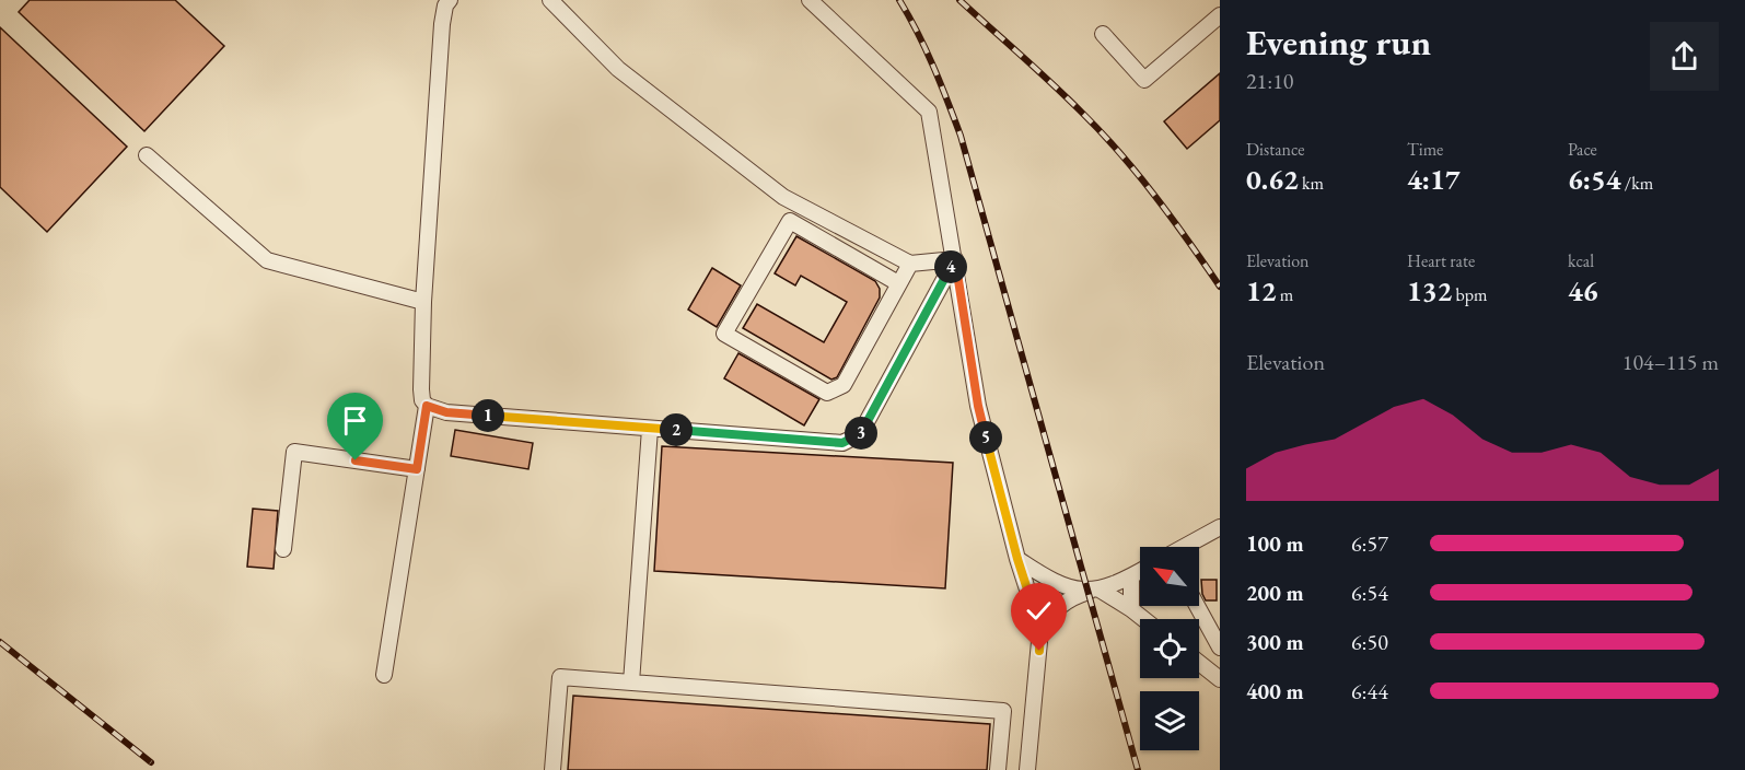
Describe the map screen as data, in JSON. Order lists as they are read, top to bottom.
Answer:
{
  "north": "top left",
  "page": {
    "heading": ["Evening run", "21:10"],
    "stats": [
      ["Distance", "0.62 km"],
      ["Time", "4:17"],
      ["Pace", "6:54 /km"],
      ["Elevation", "12 m"],
      ["Heart rate", "132 bpm"],
      ["kcal", "46"]
    ],
    "pins": [
      "4",
      "1",
      "2",
      "3",
      "5"
    ],
    "chart": ["Elevation", "104–115 m"],
    "list": [
      {
        "name": "100 m",
        "note": "6:57"
      },
      {
        "name": "200 m",
        "note": "6:54"
      },
      {
        "name": "300 m",
        "note": "6:50"
      },
      {
        "name": "400 m",
        "note": "6:44"
      }
    ]
  }
}
